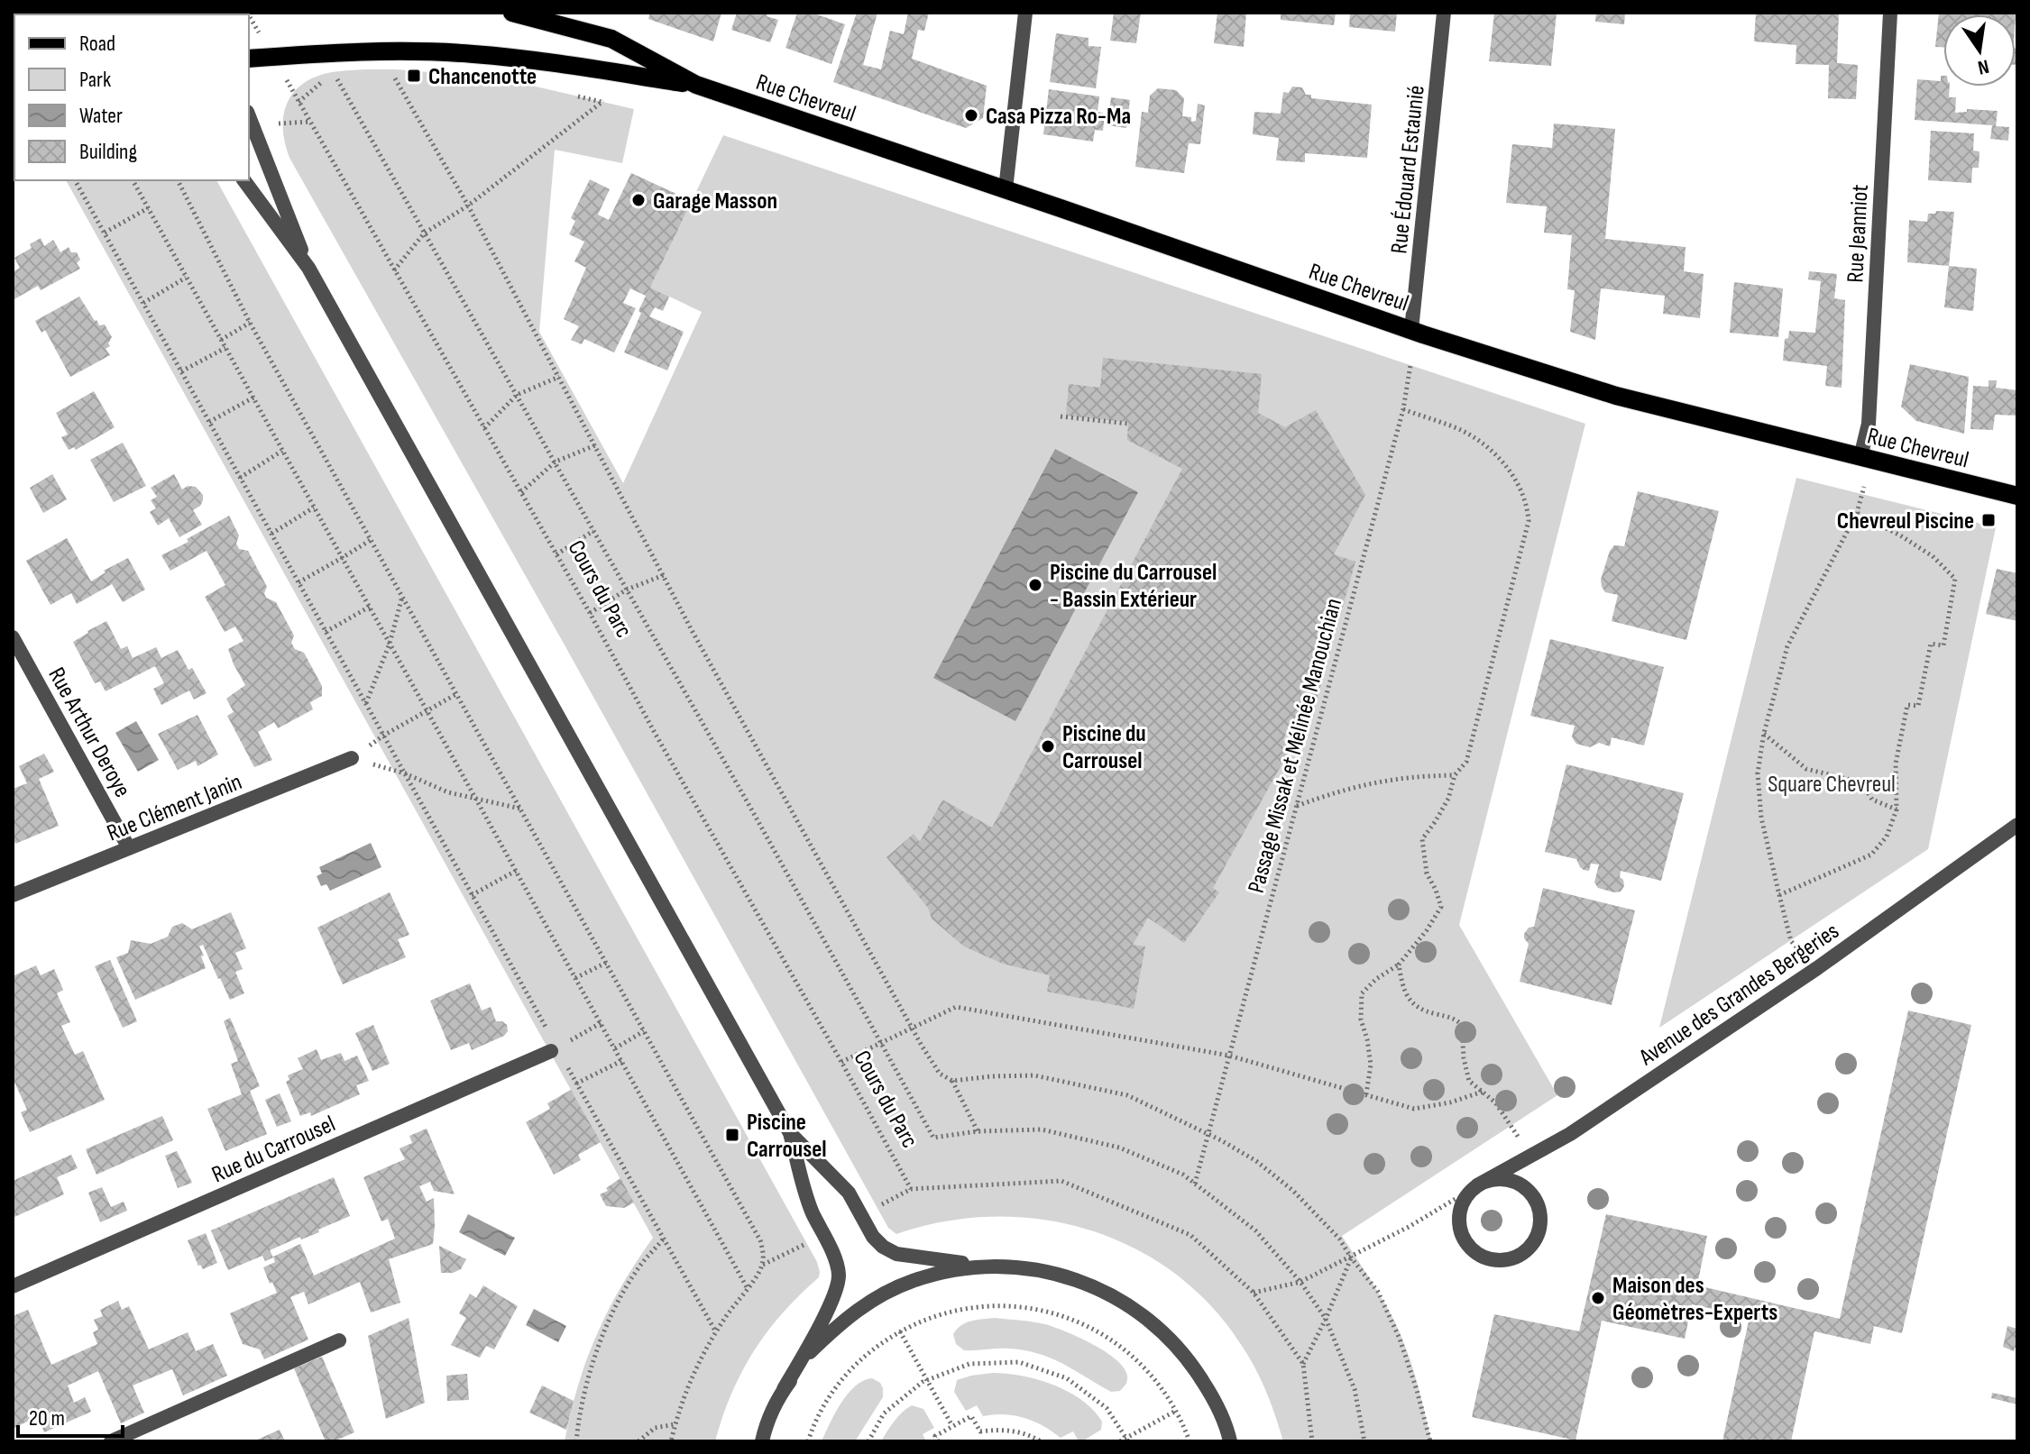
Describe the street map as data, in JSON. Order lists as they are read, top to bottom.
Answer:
{
  "streets": {
    "main road": ["Rue Chevreul"],
    "street": [
      "Rue Édouard Estaunié",
      "Rue Jeanniot",
      "Rue Arthur Deroye",
      "Rue Clément Janin",
      "Avenue des Grandes Bergeries",
      "Rue du Carrousel"
    ],
    "path": ["Cours du Parc", "Passage Missak et Mélinée Manouchian"]
  },
  "crossings": [
    ["Rue Chevreul", "Rue Édouard Estaunié"],
    ["Rue Chevreul", "Rue Jeanniot"],
    ["Rue Chevreul", "Cours du Parc"],
    ["Rue Arthur Deroye", "Rue Clément Janin"]
  ],
  "parks": ["Square Chevreul"],
  "places": {
    "transit": ["Chancenotte", "Chevreul Piscine", "Piscine Carrousel"],
    "other": [
      "Casa Pizza Ro-Ma",
      "Garage Masson",
      "Piscine du Carrousel - Bassin Extérieur",
      "Piscine du Carrousel",
      "Maison des Géomètres-Experts"
    ]
  },
  "legend": [
    "Road",
    "Park",
    "Water",
    "Building"
  ],
  "scale_bar": "20 m",
  "north": "bottom"
}
